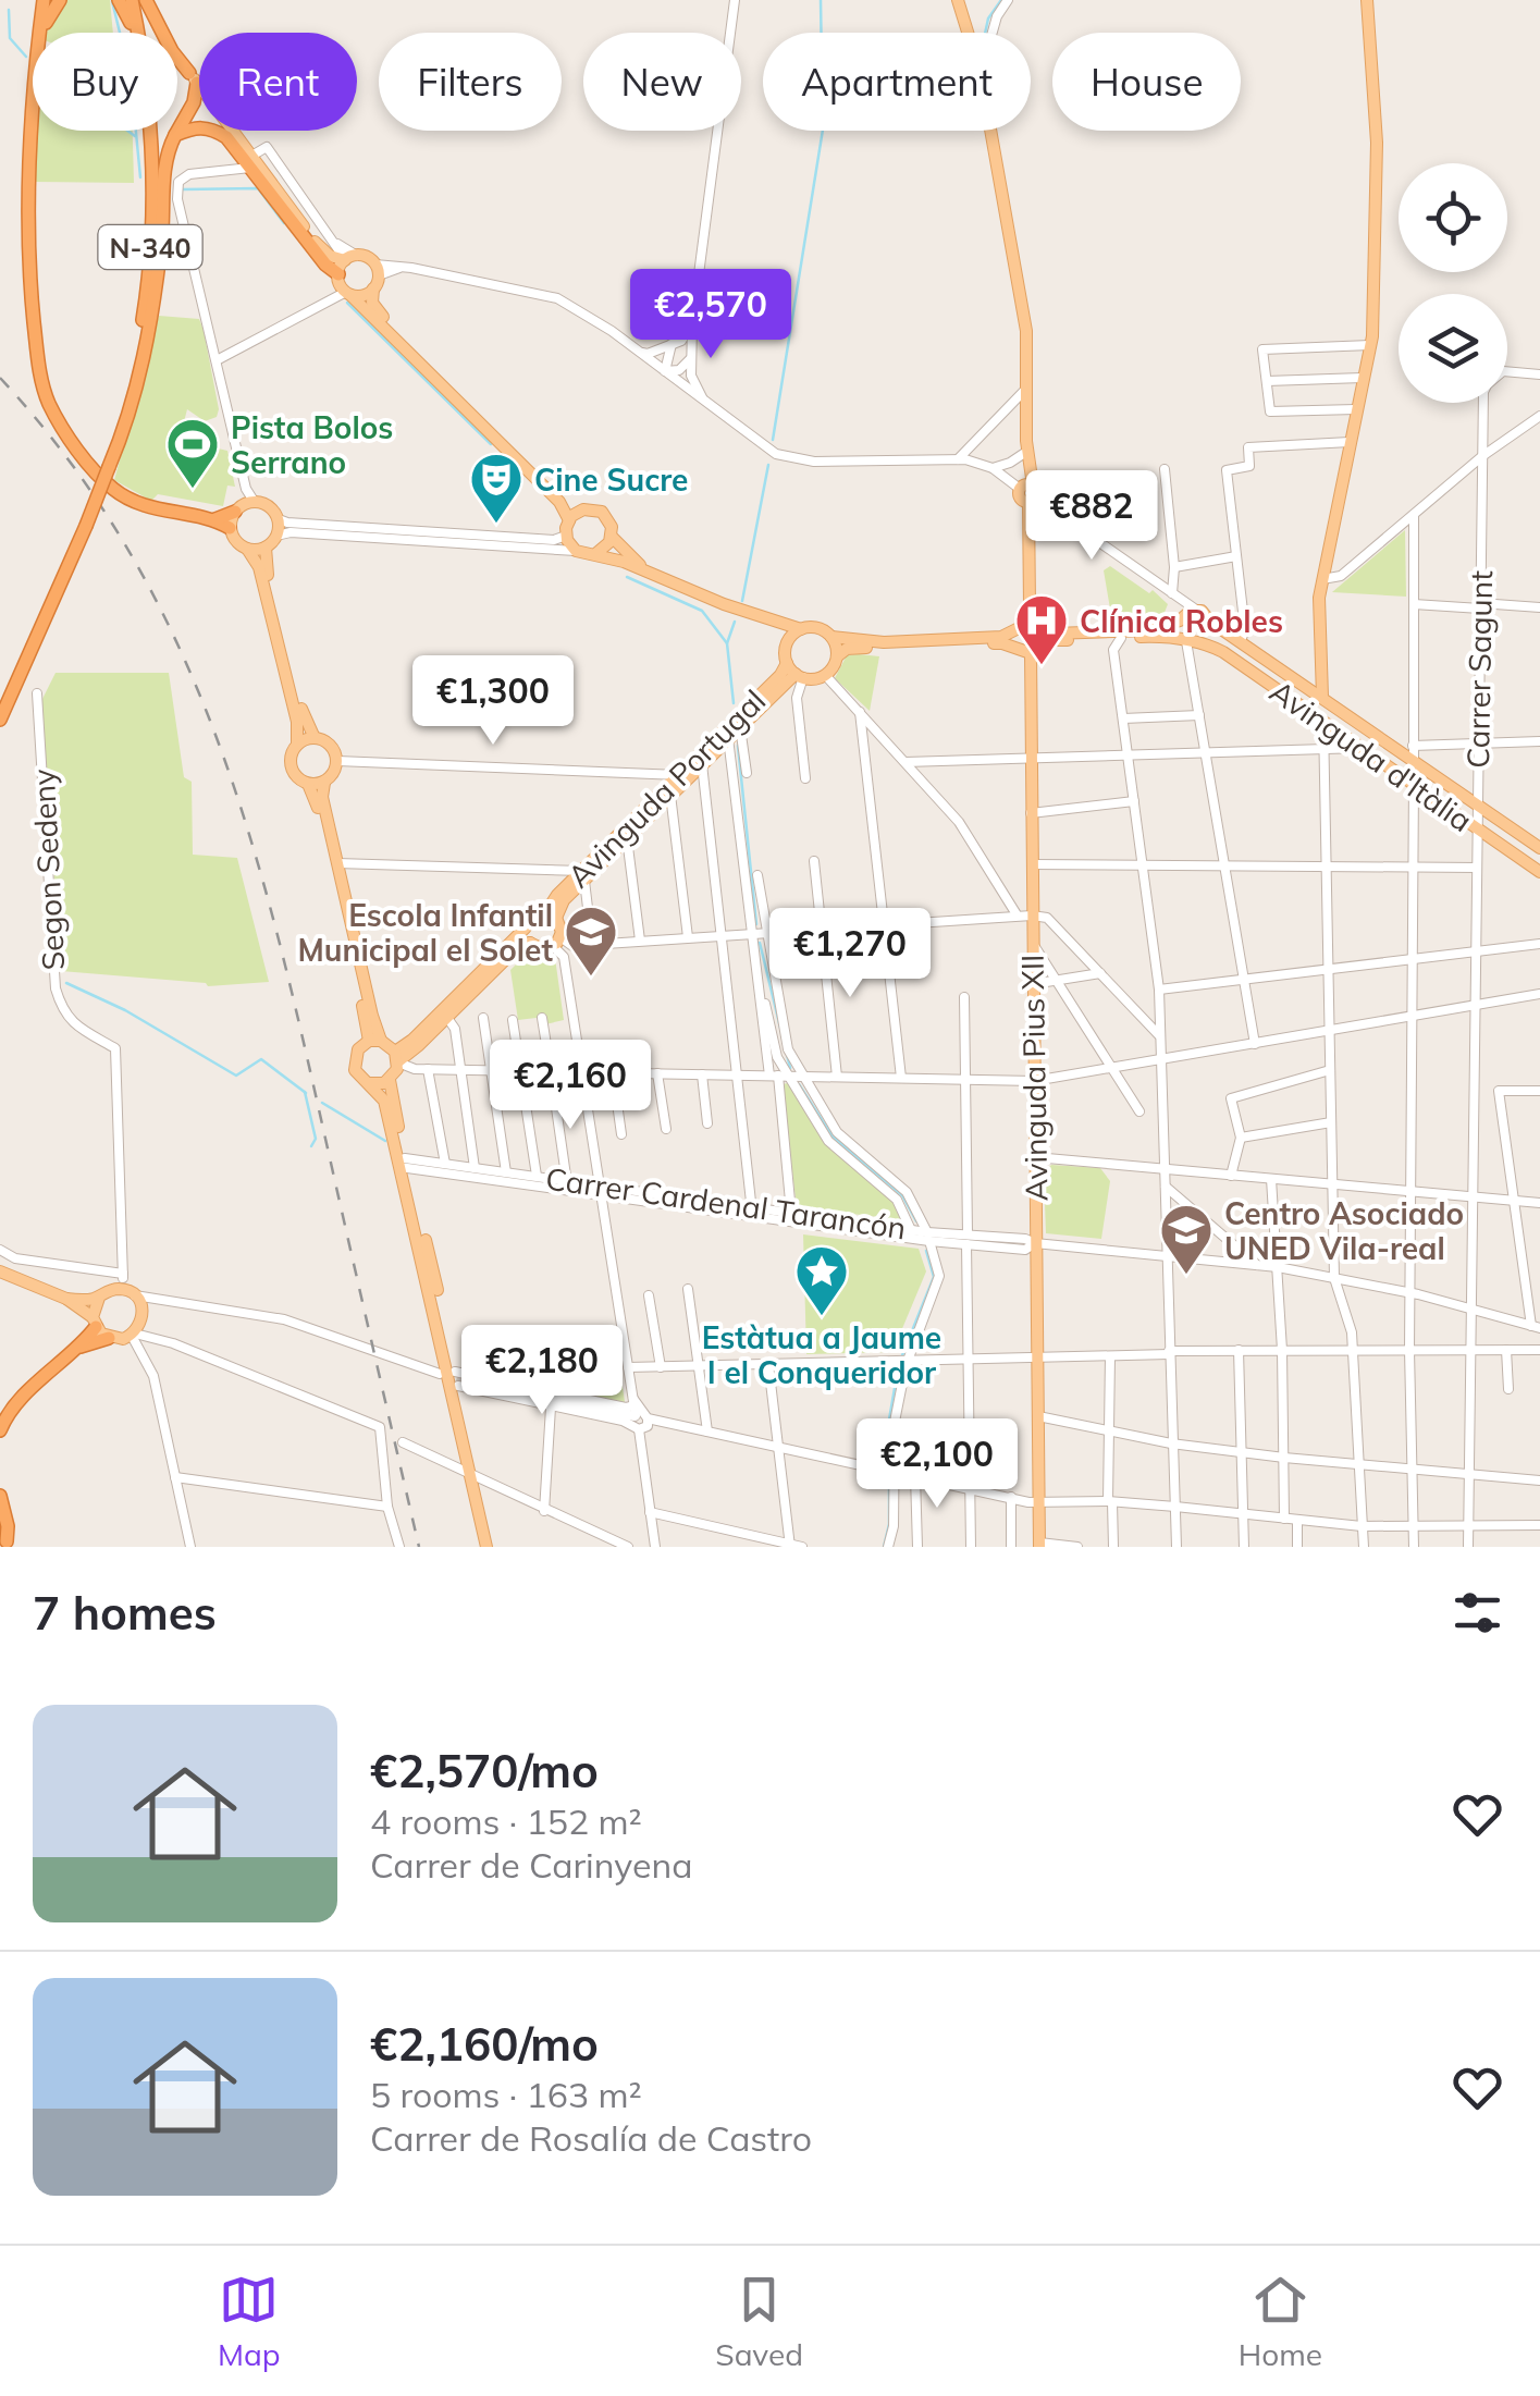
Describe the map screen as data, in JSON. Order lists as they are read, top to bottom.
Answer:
{
  "streets": {
    "highway": ["N-340"],
    "main road": ["Avinguda d'Itàlia", "Avinguda Portugal", "Avinguda Pius XII"],
    "street": ["Carrer Sagunt", "Segon Sedeny", "Carrer Cardenal Tarancón"]
  },
  "crossings": [
    ["Carrer Sagunt", "Avinguda d'Itàlia"],
    ["Carrer Sagunt", "Carrer Cardenal Tarancón"],
    ["Avinguda Pius XII", "Carrer Cardenal Tarancón"]
  ],
  "places": {
    "sports": ["Pista Bolos Serrano"],
    "theatre": ["Cine Sucre"],
    "hospital": ["Clínica Robles"],
    "school or university": ["Escola Infantil Municipal el Solet", "Centro Asociado UNED Vila-real"],
    "place": ["Estàtua a Jaume I el Conqueridor"]
  },
  "page": {
    "chip": [
      "Buy",
      "Rent",
      "Filters",
      "New",
      "Apartment",
      "House"
    ],
    "price": [
      "€2,570",
      "€882",
      "€1,300",
      "€1,270",
      "€2,160",
      "€2,180",
      "€2,100"
    ],
    "heading": "7 homes",
    "list": [
      {
        "name": "€2,570/mo",
        "note": "4 rooms · 152 m² · Carrer de Carinyena"
      },
      {
        "name": "€2,160/mo",
        "note": "5 rooms · 163 m² · Carrer de Rosalía de Castro"
      }
    ],
    "tabs": ["Map", "Saved", "Home"]
  }
}
